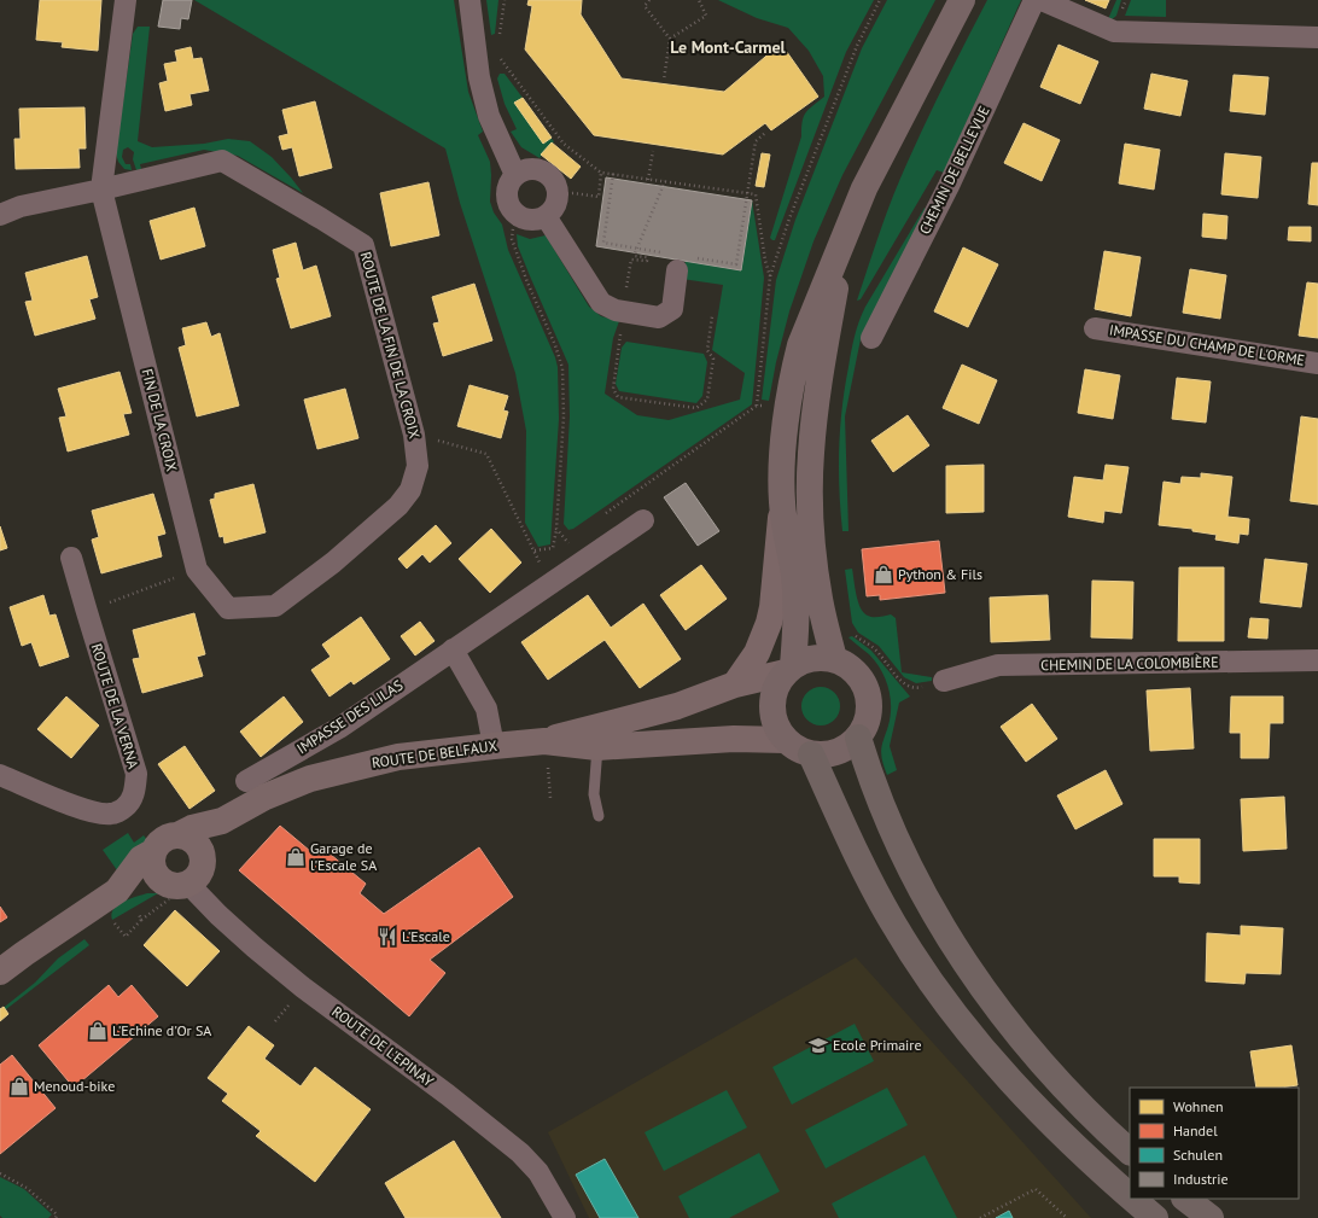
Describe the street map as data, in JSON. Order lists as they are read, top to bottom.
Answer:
{
  "streets": {
    "main road": ["ROUTE DE BELFAUX"],
    "street": [
      "CHEMIN DE BELLEVUE",
      "ROUTE DE LA FIN DE LA CROIX",
      "IMPASSE DU CHAMP DE L'ORME",
      "FIN DE LA CROIX",
      "CHEMIN DE LA COLOMBIÈRE",
      "ROUTE DE LA VERNA",
      "IMPASSE DES LILAS",
      "ROUTE DE L'EPINAY"
    ]
  },
  "crossings": [
    ["ROUTE DE LA FIN DE LA CROIX", "FIN DE LA CROIX"],
    ["ROUTE DE BELFAUX", "ROUTE DE L'EPINAY"]
  ],
  "districts": ["Le Mont-Carmel"],
  "places": {
    "shop": [
      "Python & Fils",
      "Garage de l'Escale SA",
      "L'Echine d'Or SA",
      "Menoud-bike"
    ],
    "restaurant": ["L'Escale"],
    "school or university": ["Ecole Primaire"]
  },
  "legend": [
    "Wohnen",
    "Handel",
    "Schulen",
    "Industrie"
  ]
}
